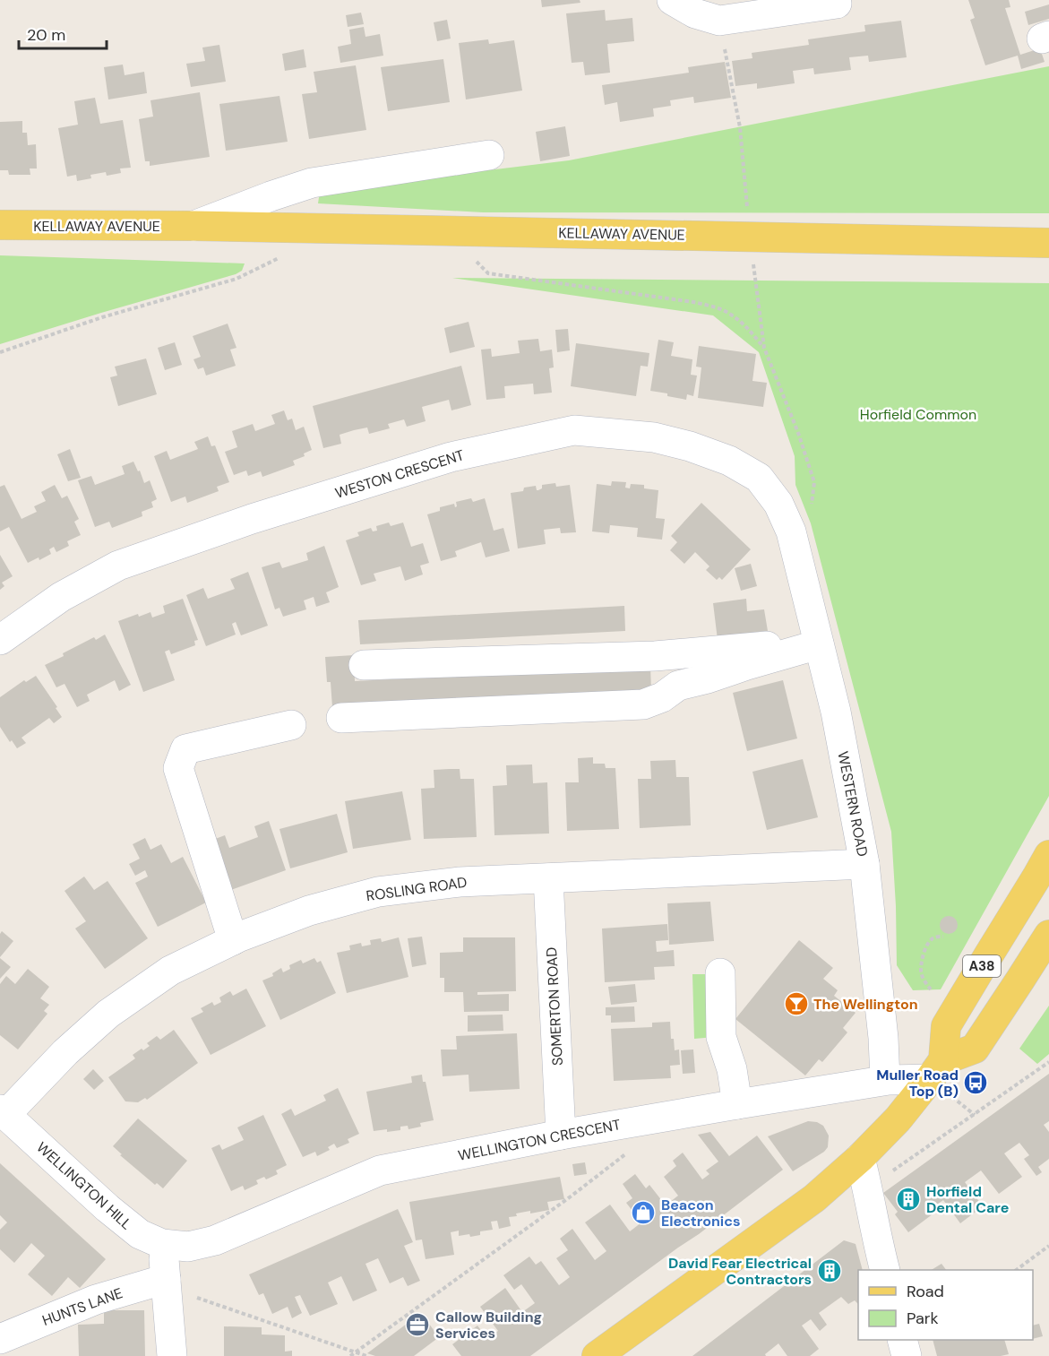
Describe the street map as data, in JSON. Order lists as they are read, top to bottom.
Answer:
{
  "streets": {
    "main road": ["KELLAWAY AVENUE", "A38"],
    "street": [
      "WESTON CRESCENT",
      "WESTERN ROAD",
      "ROSLING ROAD",
      "SOMERTON ROAD",
      "WELLINGTON CRESCENT",
      "WELLINGTON HILL",
      "HUNTS LANE"
    ]
  },
  "crossings": [
    ["WESTON CRESCENT", "WESTERN ROAD"],
    ["WESTERN ROAD", "ROSLING ROAD"],
    ["WESTERN ROAD", "WELLINGTON CRESCENT"],
    ["ROSLING ROAD", "SOMERTON ROAD"],
    ["ROSLING ROAD", "WELLINGTON HILL"],
    ["A38", "WELLINGTON CRESCENT"],
    ["SOMERTON ROAD", "WELLINGTON CRESCENT"],
    ["WELLINGTON CRESCENT", "WELLINGTON HILL"]
  ],
  "parks": ["Horfield Common"],
  "places": {
    "bar": ["The Wellington"],
    "bus stop": ["Muller Road Top (B)"],
    "building": ["Horfield Dental Care", "David Fear Electrical Contractors"],
    "shop": ["Beacon Electronics"],
    "office": ["Callow Building Services"]
  },
  "legend": ["Road", "Park"],
  "scale_bar": "20 m"
}
